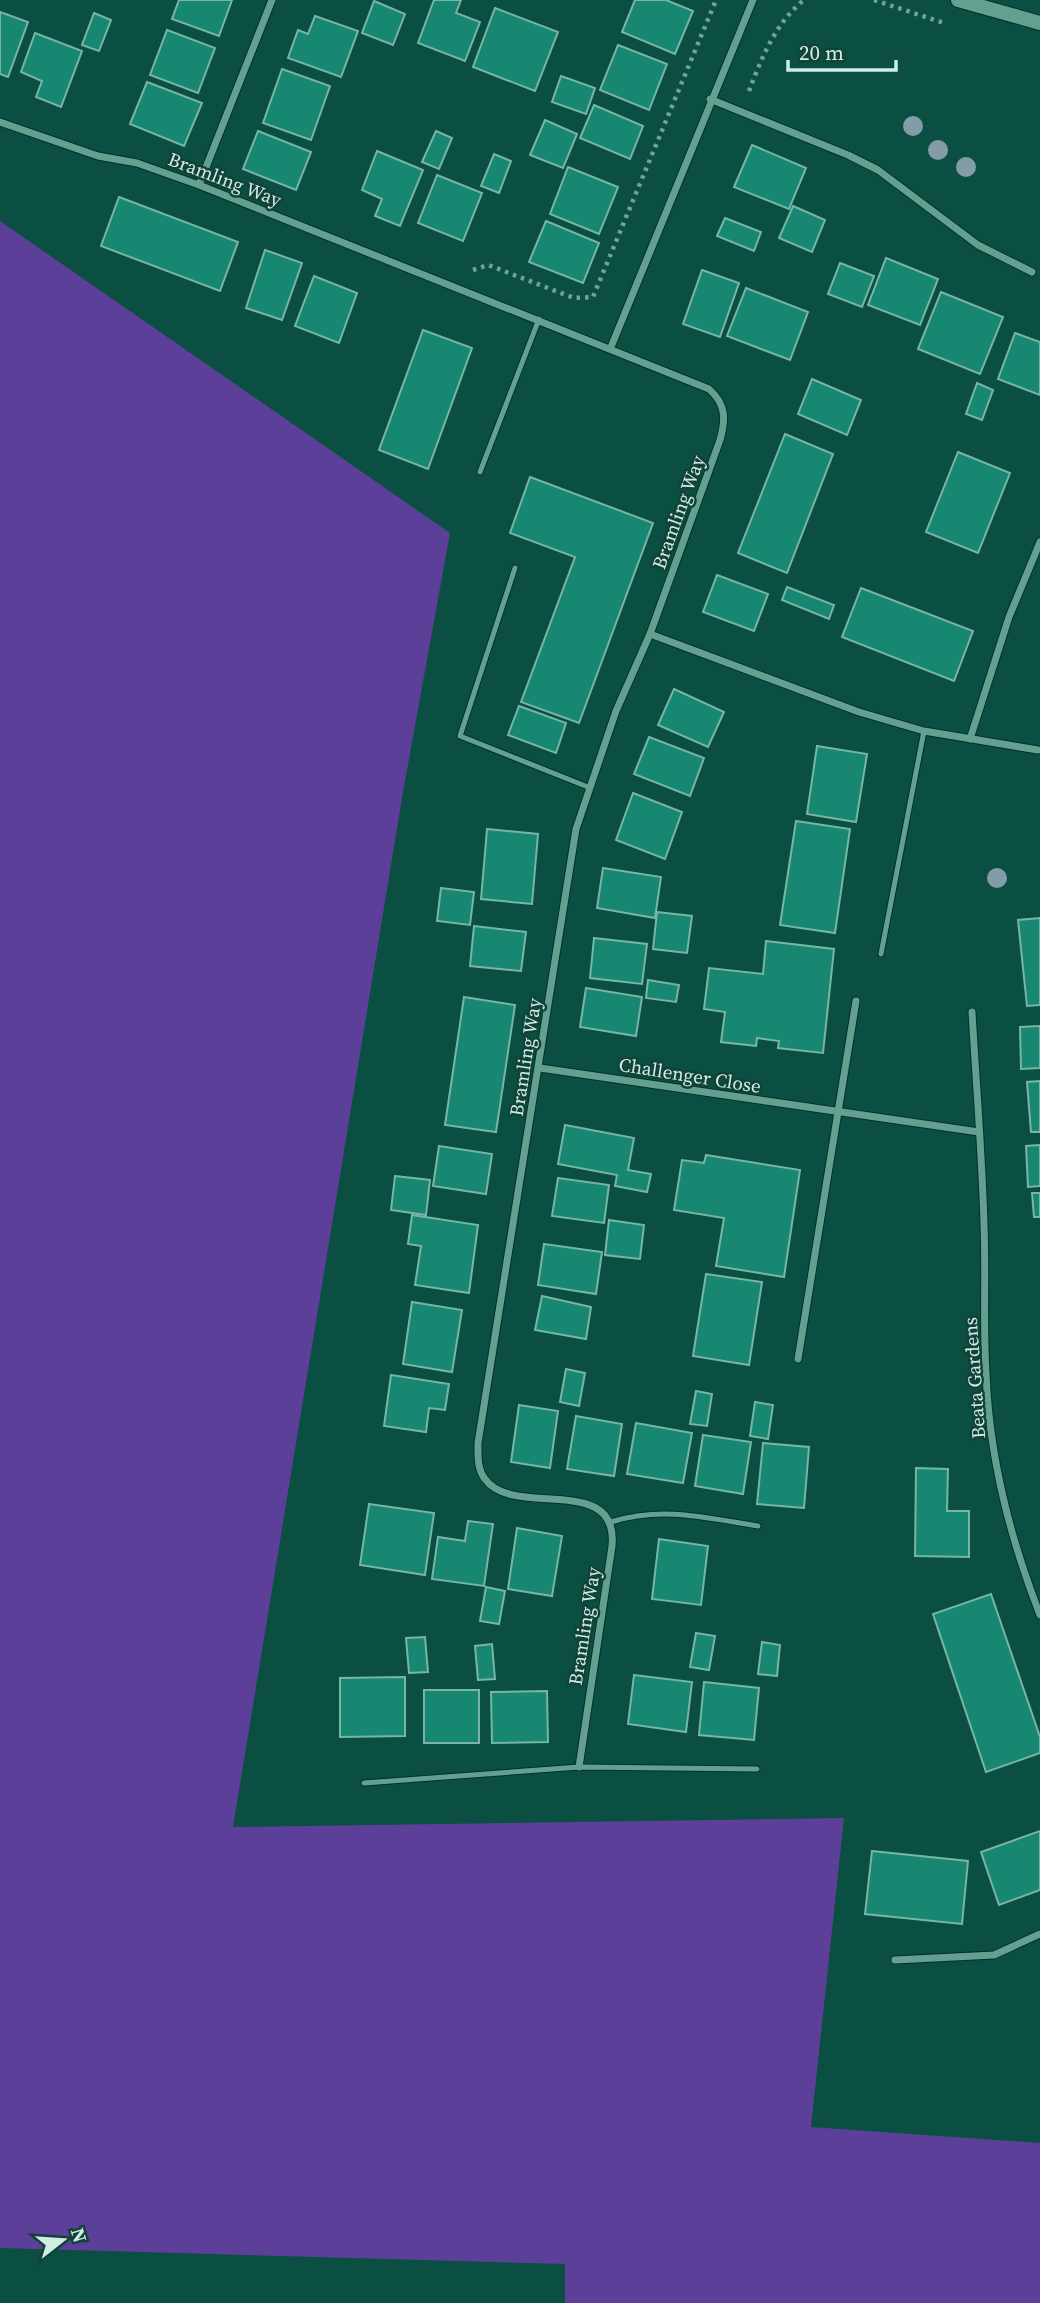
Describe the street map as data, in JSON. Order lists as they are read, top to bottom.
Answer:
{
  "streets": {
    "street": ["Bramling Way", "Challenger Close", "Beata Gardens"]
  },
  "crossings": [
    ["Bramling Way", "Challenger Close"]
  ],
  "scale_bar": "20 m",
  "north": "right"
}
